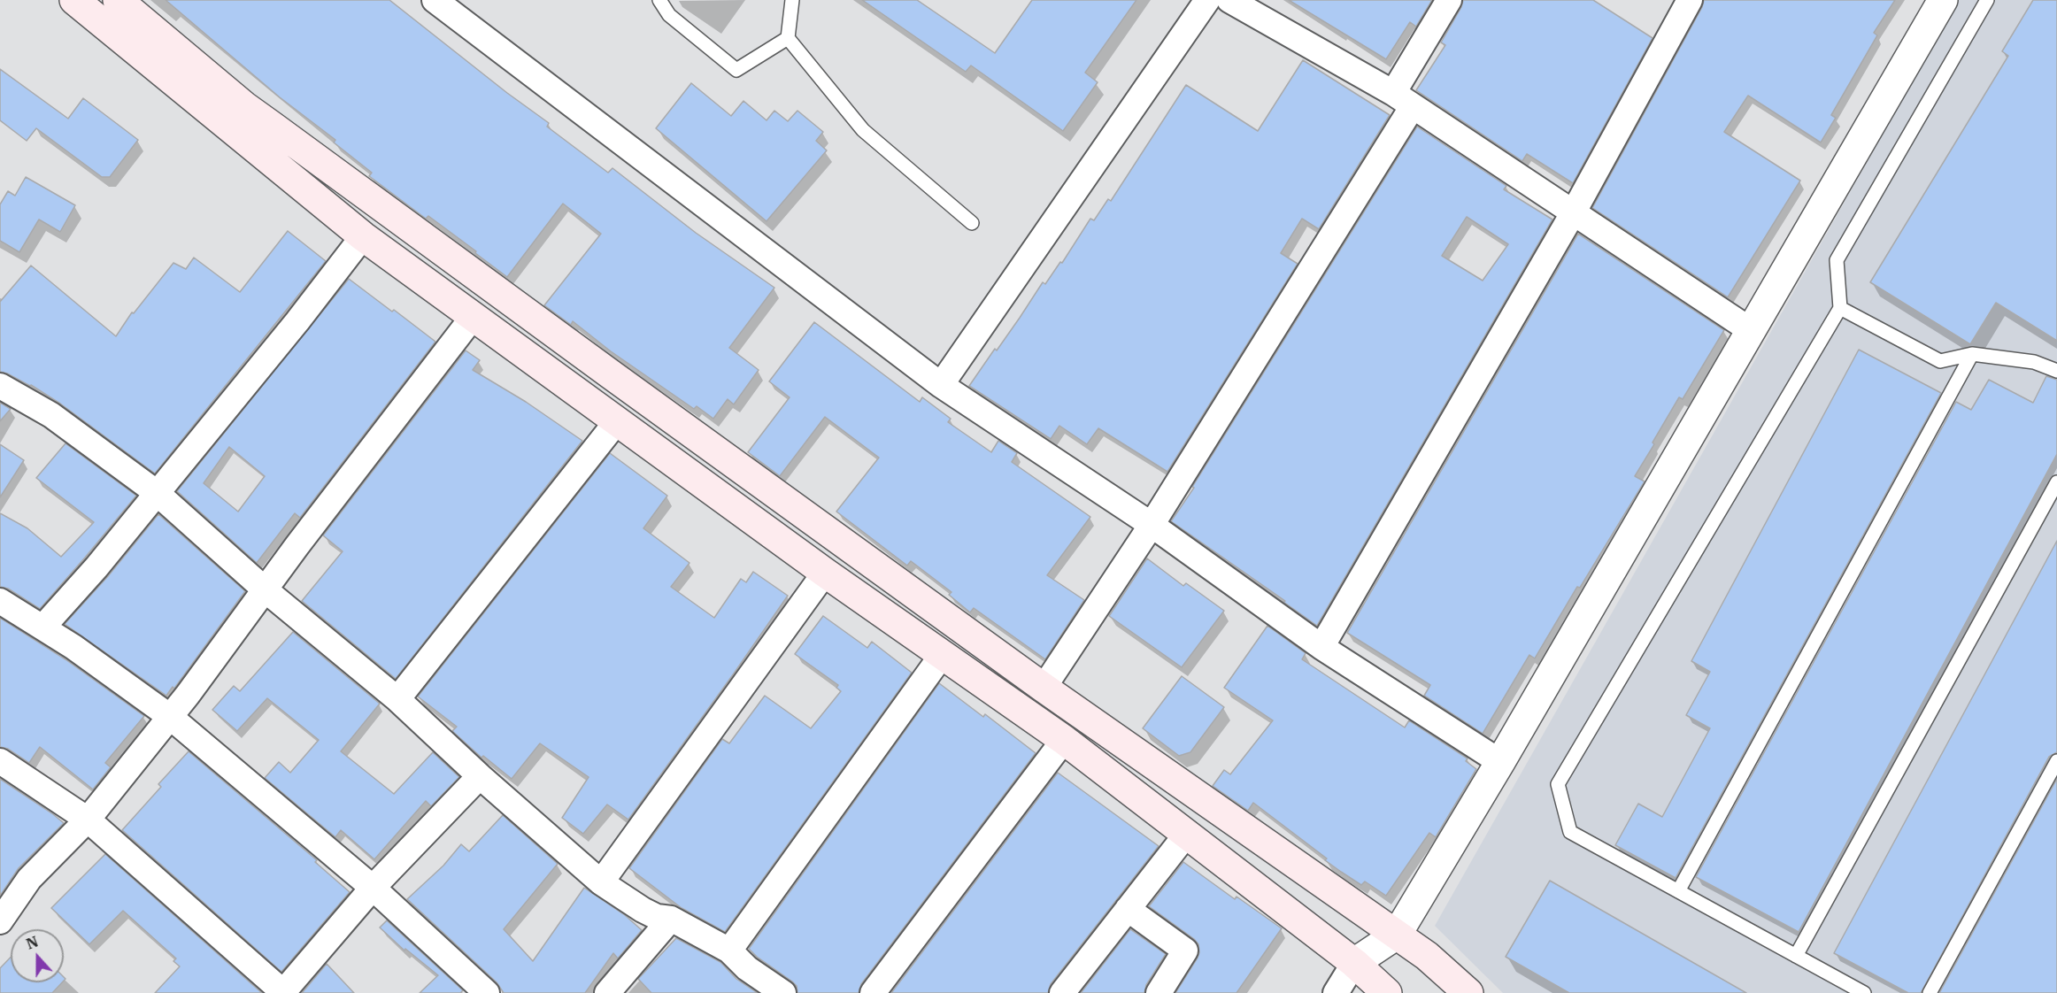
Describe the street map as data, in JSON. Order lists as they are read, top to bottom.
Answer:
{
  "north": "top"
}
